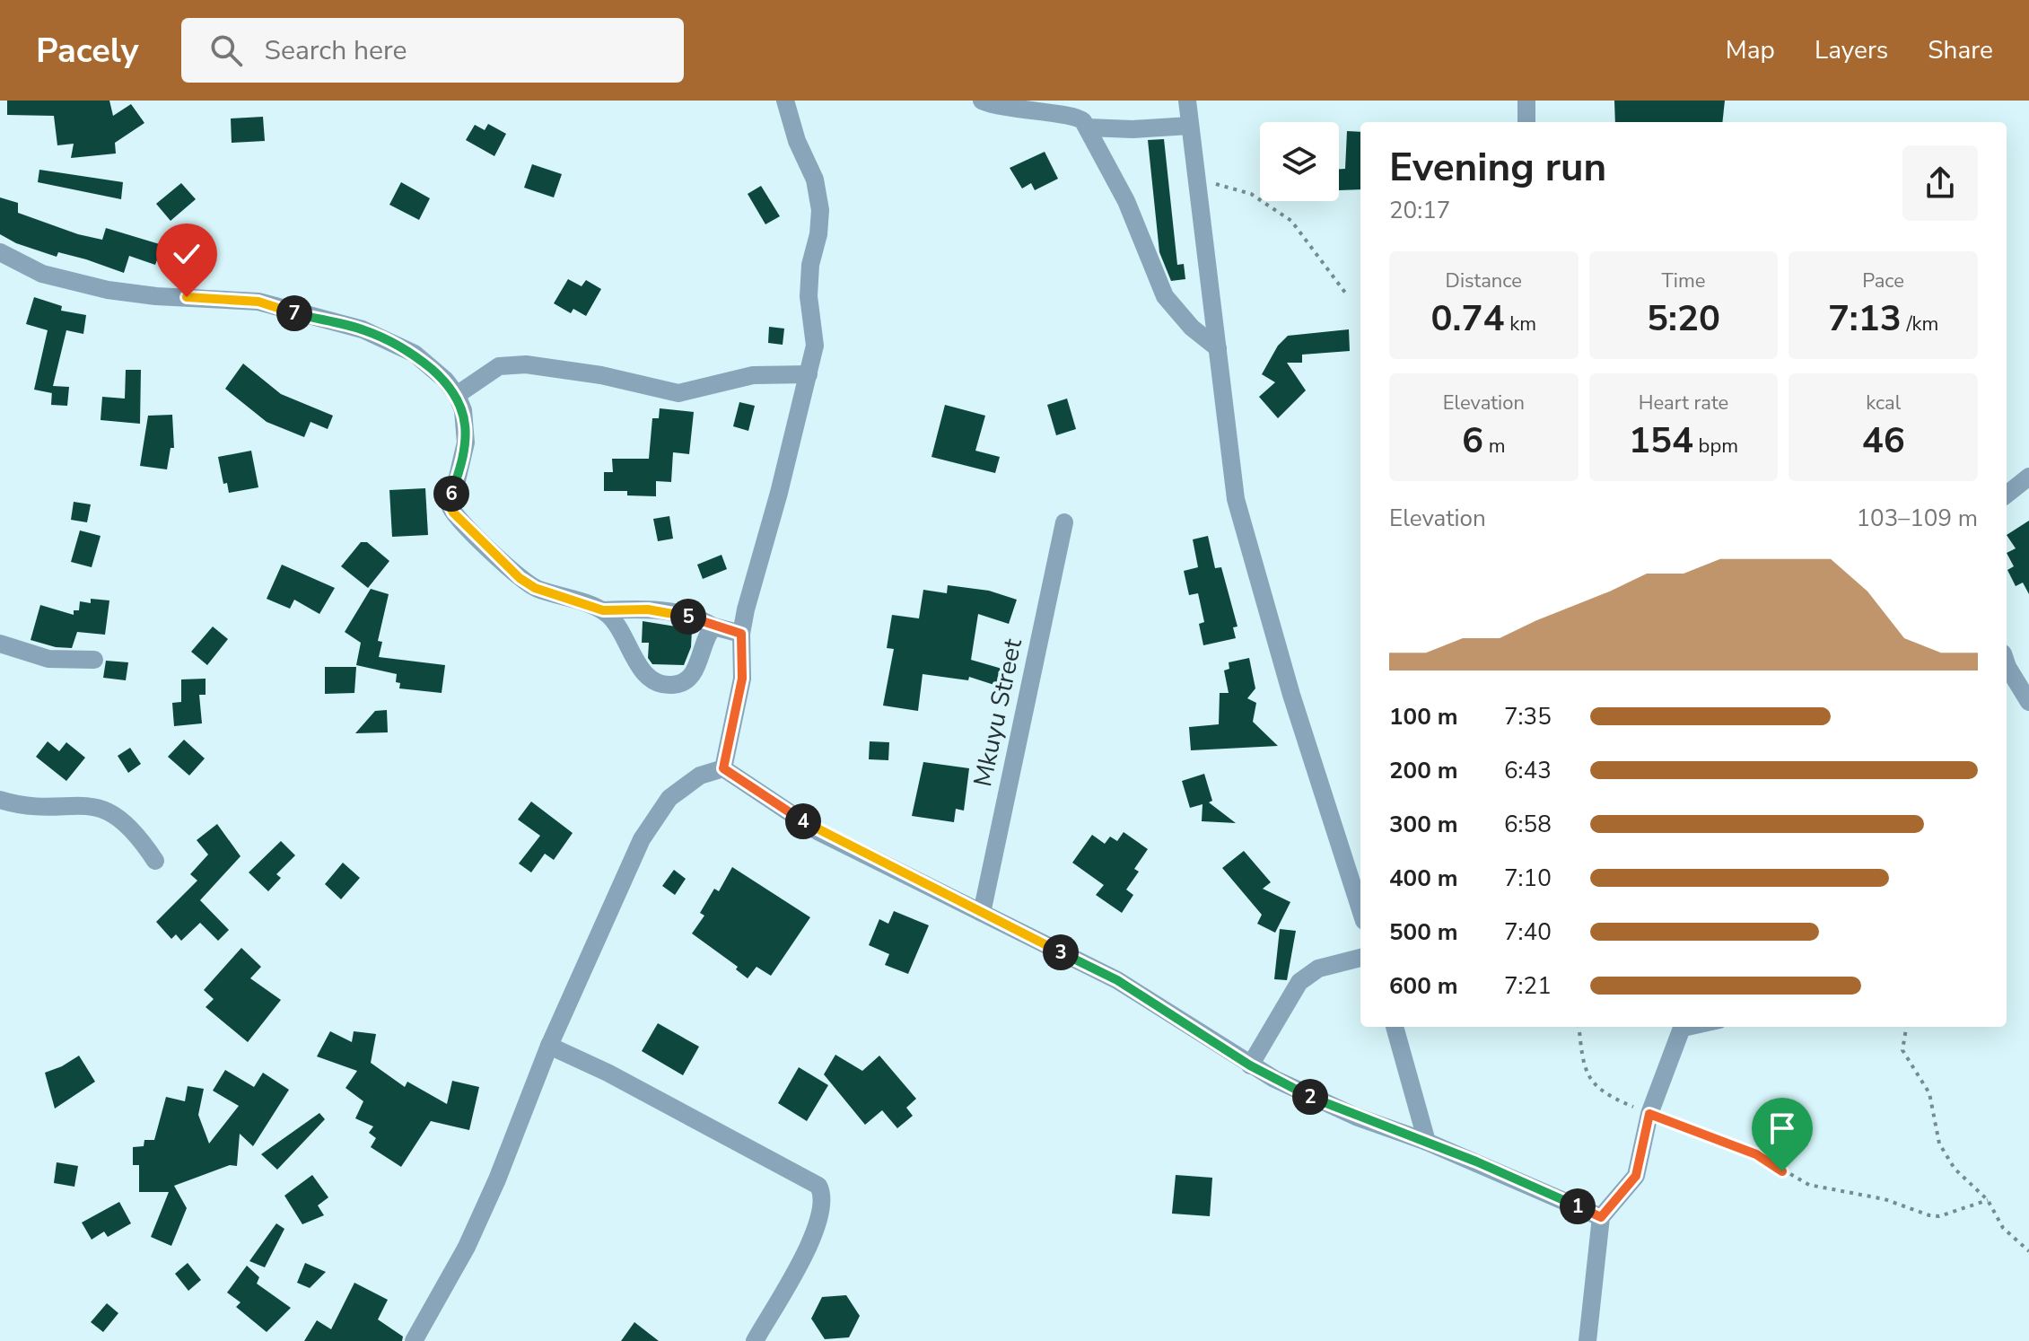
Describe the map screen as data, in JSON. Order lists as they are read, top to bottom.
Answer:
{
  "streets": {
    "street": ["Mkuyu Street"]
  },
  "page": {
    "header": "Pacely",
    "search": "Search here",
    "nav": ["Map", "Layers", "Share"],
    "heading": ["Evening run", "20:17"],
    "stats": [
      ["Distance", "0.74 km"],
      ["Time", "5:20"],
      ["Pace", "7:13 /km"],
      ["Elevation", "6 m"],
      ["Heart rate", "154 bpm"],
      ["kcal", "46"]
    ],
    "pins": [
      "7",
      "6",
      "5",
      "4",
      "3",
      "2",
      "1"
    ],
    "chart": ["Elevation", "103–109 m"],
    "list": [
      {
        "name": "100 m",
        "note": "7:35"
      },
      {
        "name": "200 m",
        "note": "6:43"
      },
      {
        "name": "300 m",
        "note": "6:58"
      },
      {
        "name": "400 m",
        "note": "7:10"
      },
      {
        "name": "500 m",
        "note": "7:40"
      },
      {
        "name": "600 m",
        "note": "7:21"
      }
    ]
  }
}
